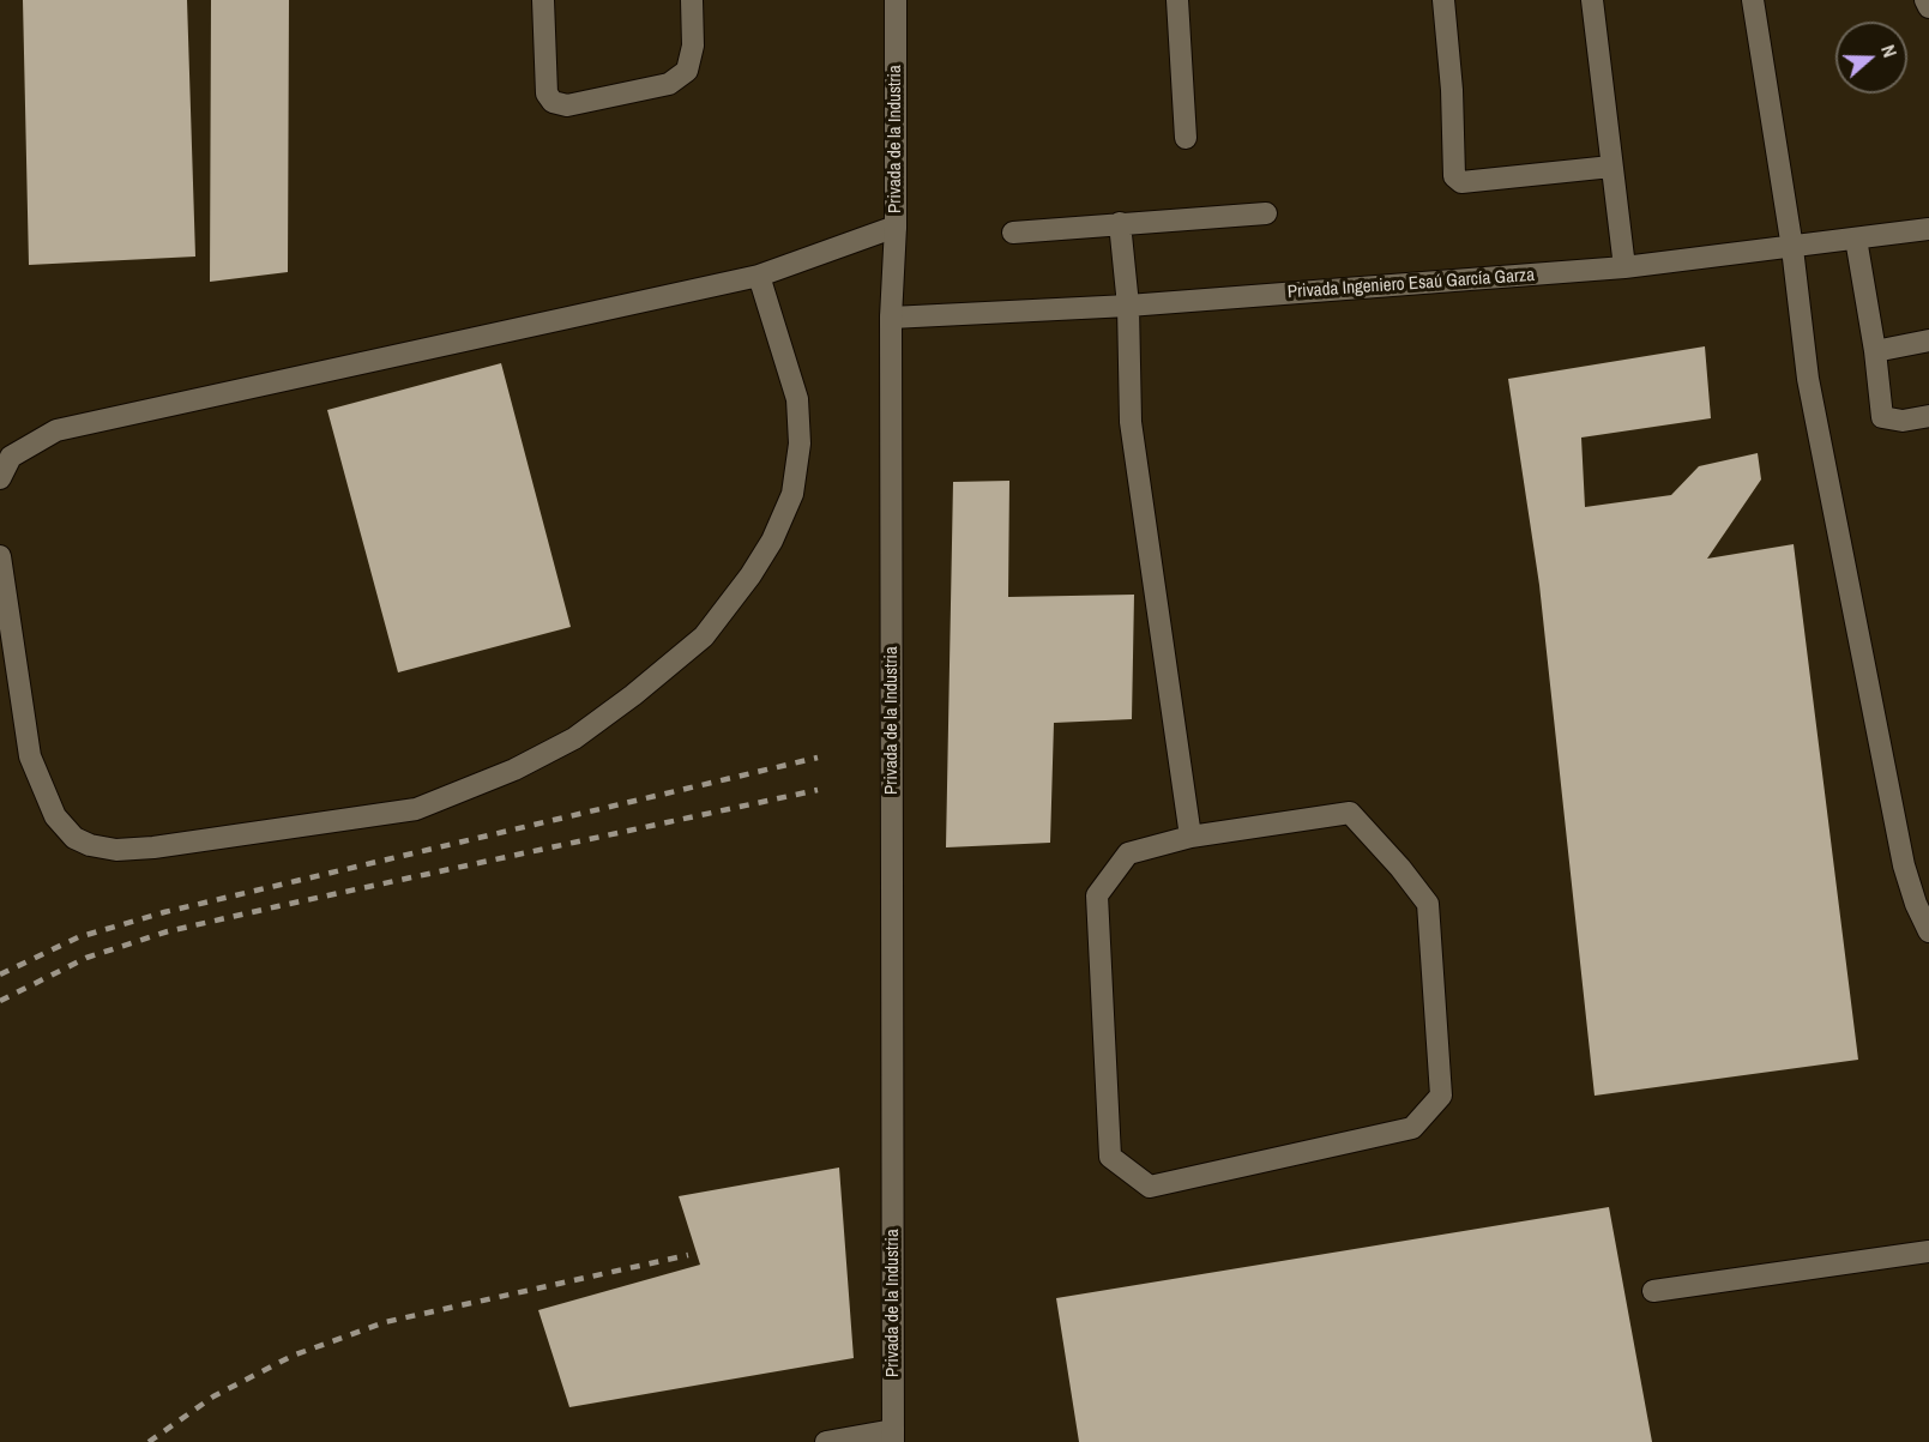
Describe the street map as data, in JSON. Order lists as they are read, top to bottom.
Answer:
{
  "streets": {
    "street": ["Privada de la Industria", "Privada Ingeniero Esaú García Garza"]
  },
  "crossings": [
    ["Privada de la Industria", "Privada Ingeniero Esaú García Garza"]
  ],
  "north": "right"
}
